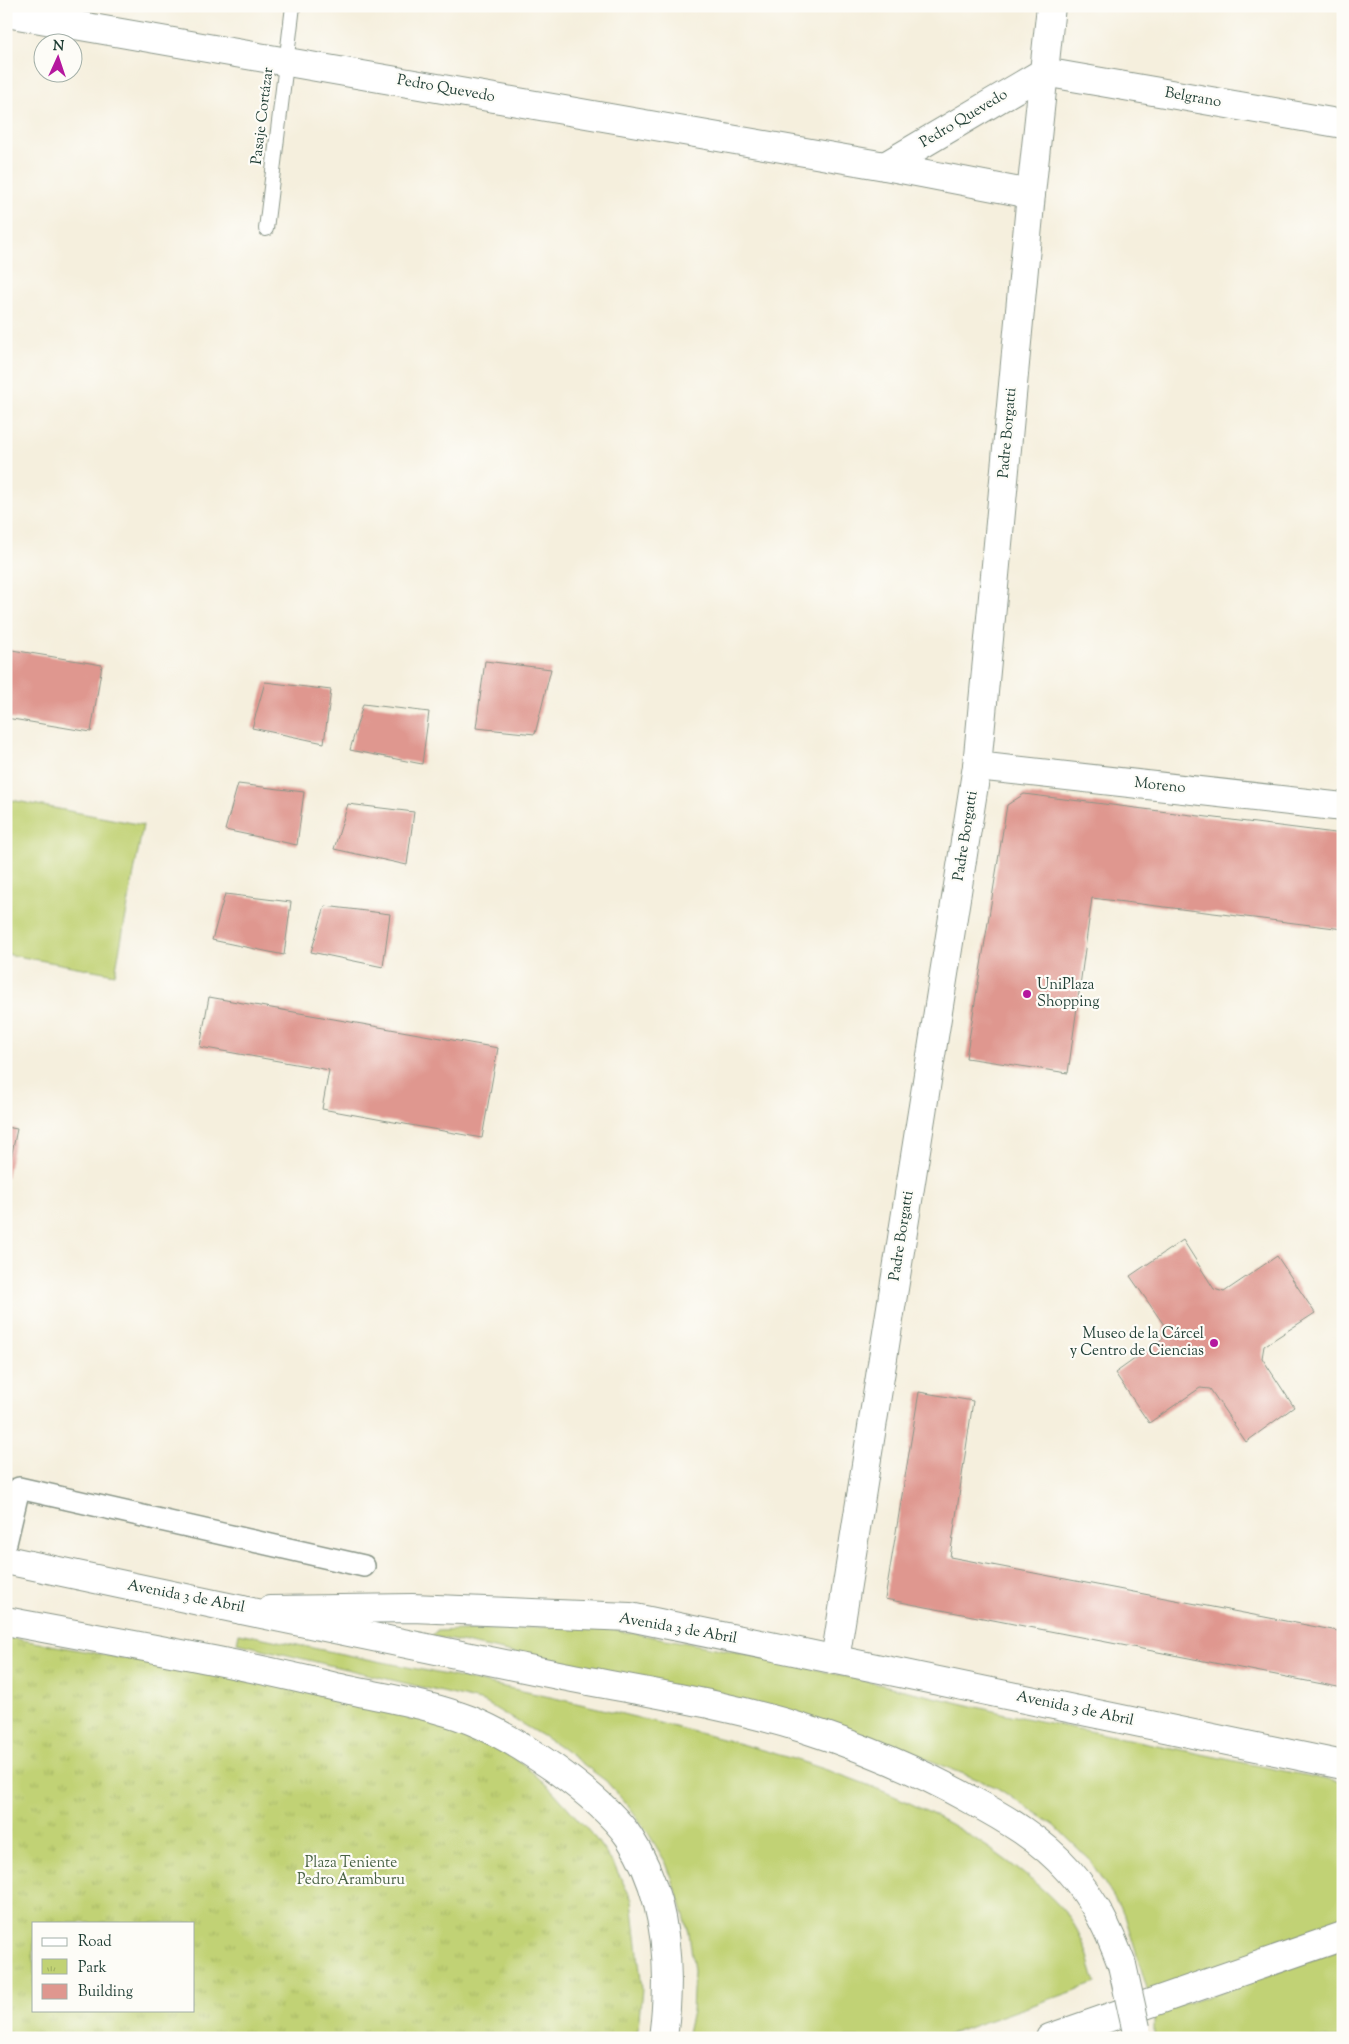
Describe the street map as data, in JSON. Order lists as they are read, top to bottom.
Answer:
{
  "streets": {
    "main road": [
      "Pedro Quevedo",
      "Belgrano",
      "Padre Borgatti",
      "Moreno",
      "Avenida 3 de Abril"
    ],
    "lane": ["Pasaje Cortázar"]
  },
  "crossings": [
    ["Pedro Quevedo", "Belgrano"],
    ["Pedro Quevedo", "Pasaje Cortázar"],
    ["Pedro Quevedo", "Padre Borgatti"],
    ["Belgrano", "Padre Borgatti"],
    ["Padre Borgatti", "Moreno"],
    ["Padre Borgatti", "Avenida 3 de Abril"]
  ],
  "parks": ["Plaza Teniente Pedro Aramburu"],
  "places": ["UniPlaza Shopping", "Museo de la Cárcel y Centro de Ciencias"],
  "legend": ["Road", "Park", "Building"],
  "north": "top"
}
